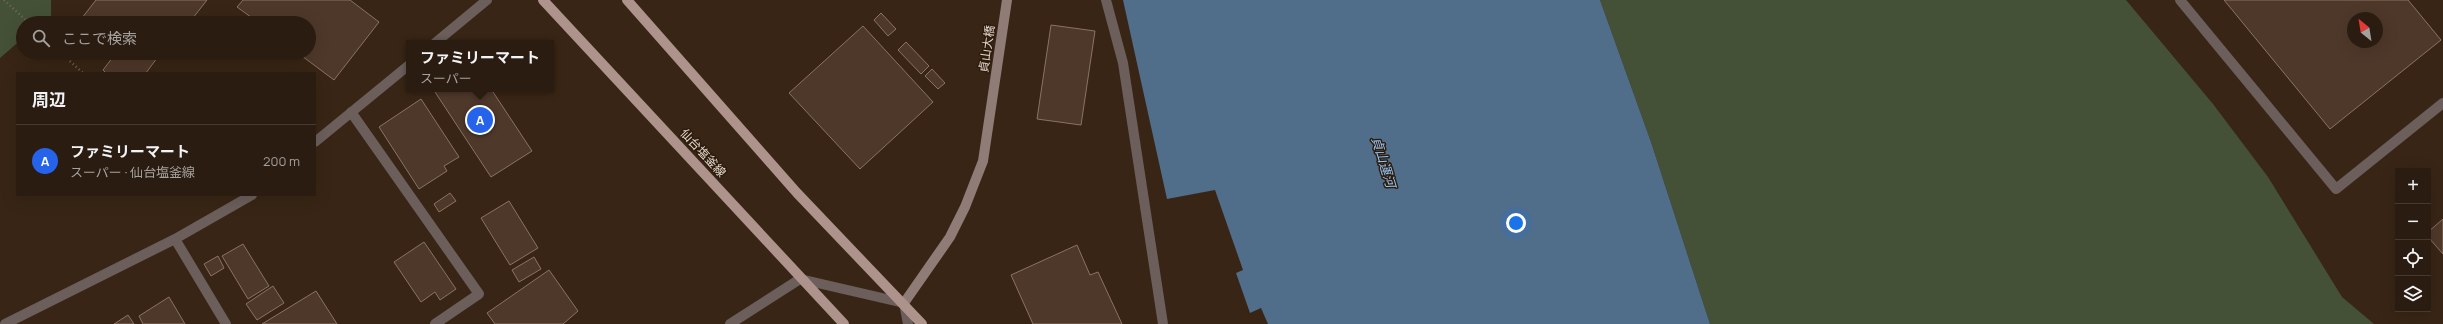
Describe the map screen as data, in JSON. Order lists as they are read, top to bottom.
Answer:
{
  "streets": {
    "main road": ["仙台塩釜線"],
    "street": ["貞山大橋"]
  },
  "water": ["貞山運河"],
  "north": "top left",
  "page": {
    "search": "ここで検索",
    "popup": ["ファミリーマート", "スーパー"],
    "heading": "周辺",
    "pins": "A",
    "list": [
      {
        "mark": "A",
        "name": "ファミリーマート",
        "note": "スーパー · 仙台塩釜線",
        "value": "200 m"
      }
    ],
    "map_buttons": ["+", "−"]
  }
}
